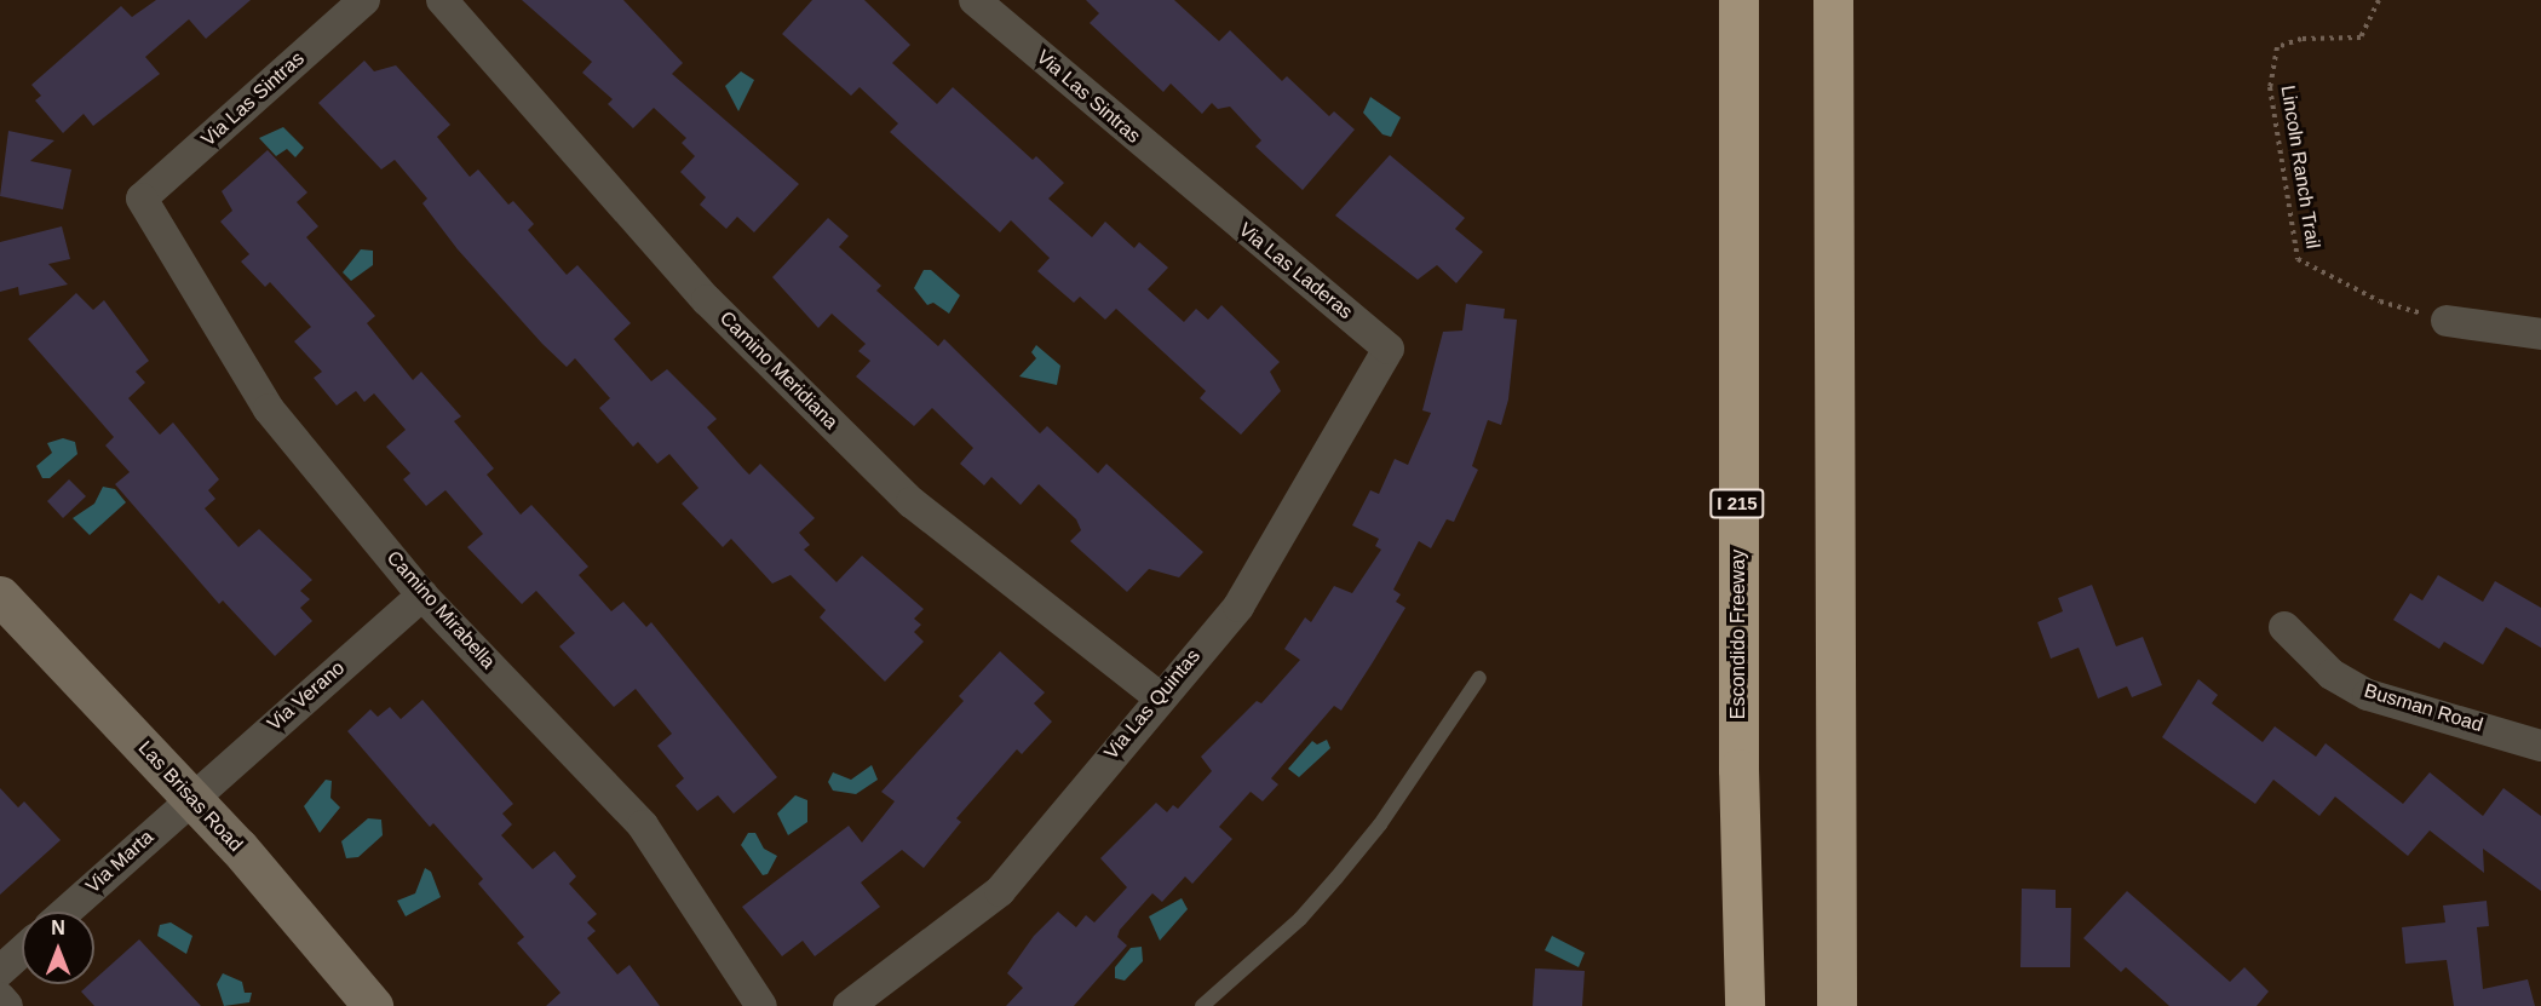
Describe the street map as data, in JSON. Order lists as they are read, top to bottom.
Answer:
{
  "streets": {
    "highway": ["I 215", "Escondido Freeway"],
    "street": [
      "Via Las Sintras",
      "Via Las Laderas",
      "Camino Meridiana",
      "Camino Mirabella",
      "Via Verano",
      "Via Las Quintas",
      "Busman Road",
      "Las Brisas Road",
      "Via Marta"
    ],
    "path": ["Lincoln Ranch Trail"]
  },
  "crossings": [
    ["Via Las Sintras", "Via Las Laderas"],
    ["Via Las Sintras", "Camino Mirabella"],
    ["Via Las Laderas", "Via Las Quintas"],
    ["Camino Meridiana", "Via Las Quintas"],
    ["Camino Mirabella", "Via Verano"],
    ["Via Verano", "Las Brisas Road"],
    ["Via Verano", "Via Marta"],
    ["Las Brisas Road", "Via Marta"]
  ],
  "north": "top"
}
